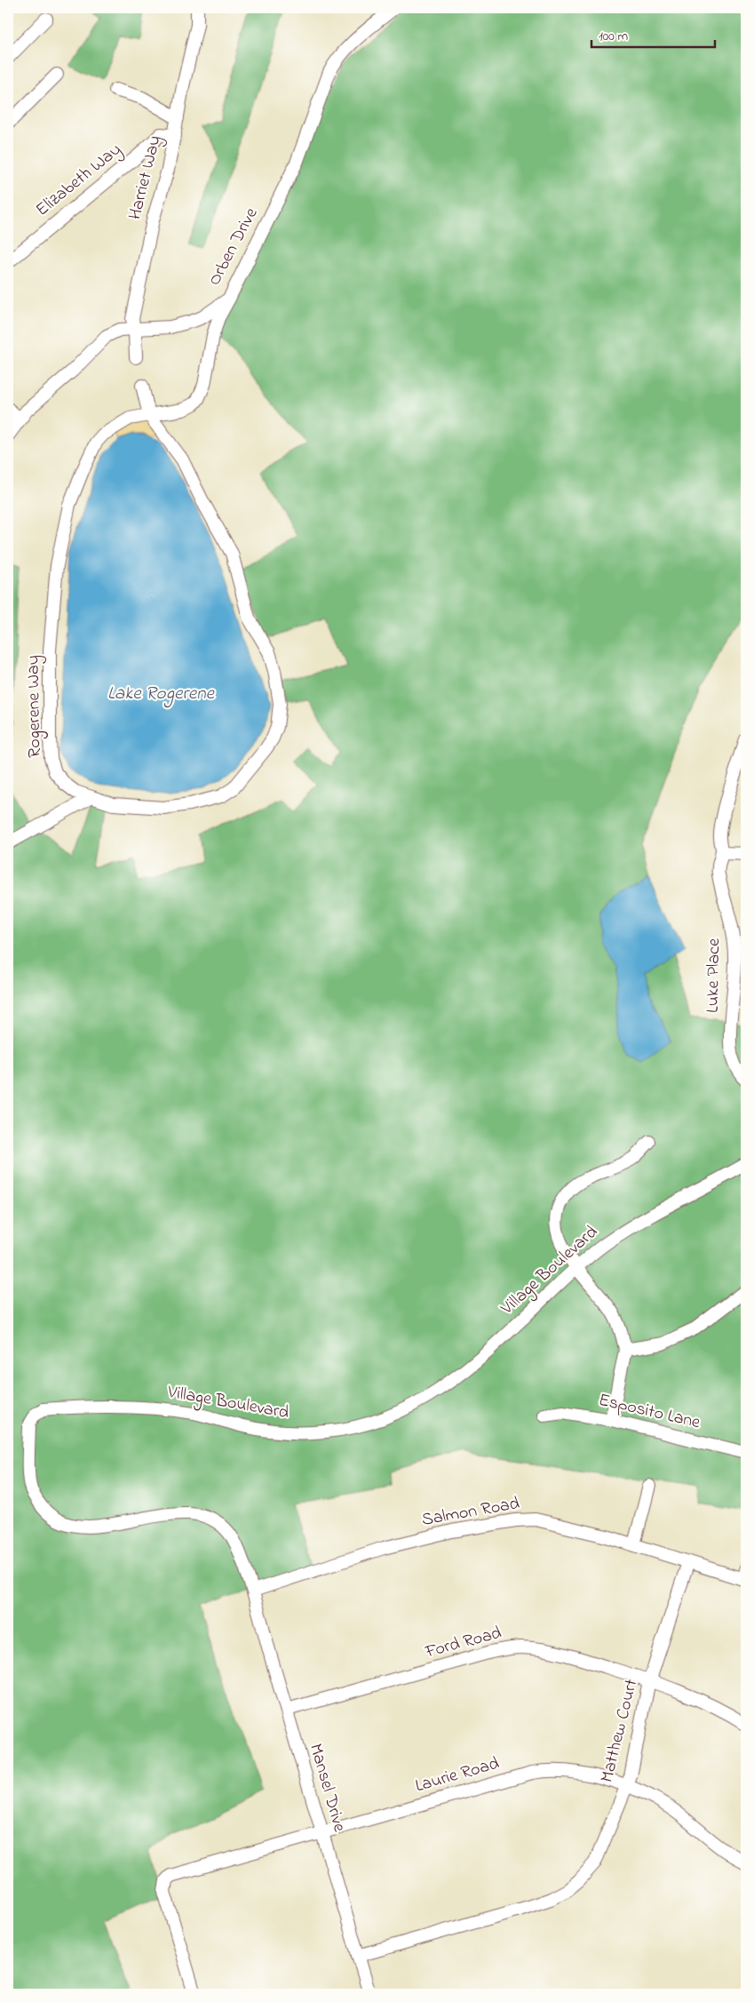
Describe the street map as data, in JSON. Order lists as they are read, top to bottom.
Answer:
{
  "streets": {
    "street": [
      "Harriet Way",
      "Elizabeth Way",
      "Orben Drive",
      "Rogerene Way",
      "Luke Place",
      "Village Boulevard",
      "Esposito Lane",
      "Salmon Road",
      "Ford Road",
      "Matthew Court",
      "Laurie Road",
      "Mansel Drive"
    ]
  },
  "crossings": [
    ["Harriet Way", "Elizabeth Way"],
    ["Harriet Way", "Orben Drive"],
    ["Orben Drive", "Rogerene Way"],
    ["Village Boulevard", "Salmon Road"],
    ["Village Boulevard", "Mansel Drive"],
    ["Salmon Road", "Matthew Court"],
    ["Salmon Road", "Mansel Drive"],
    ["Ford Road", "Matthew Court"],
    ["Ford Road", "Mansel Drive"],
    ["Matthew Court", "Laurie Road"],
    ["Matthew Court", "Mansel Drive"],
    ["Laurie Road", "Mansel Drive"]
  ],
  "water": ["Lake Rogerene"],
  "scale_bar": "100 m"
}
